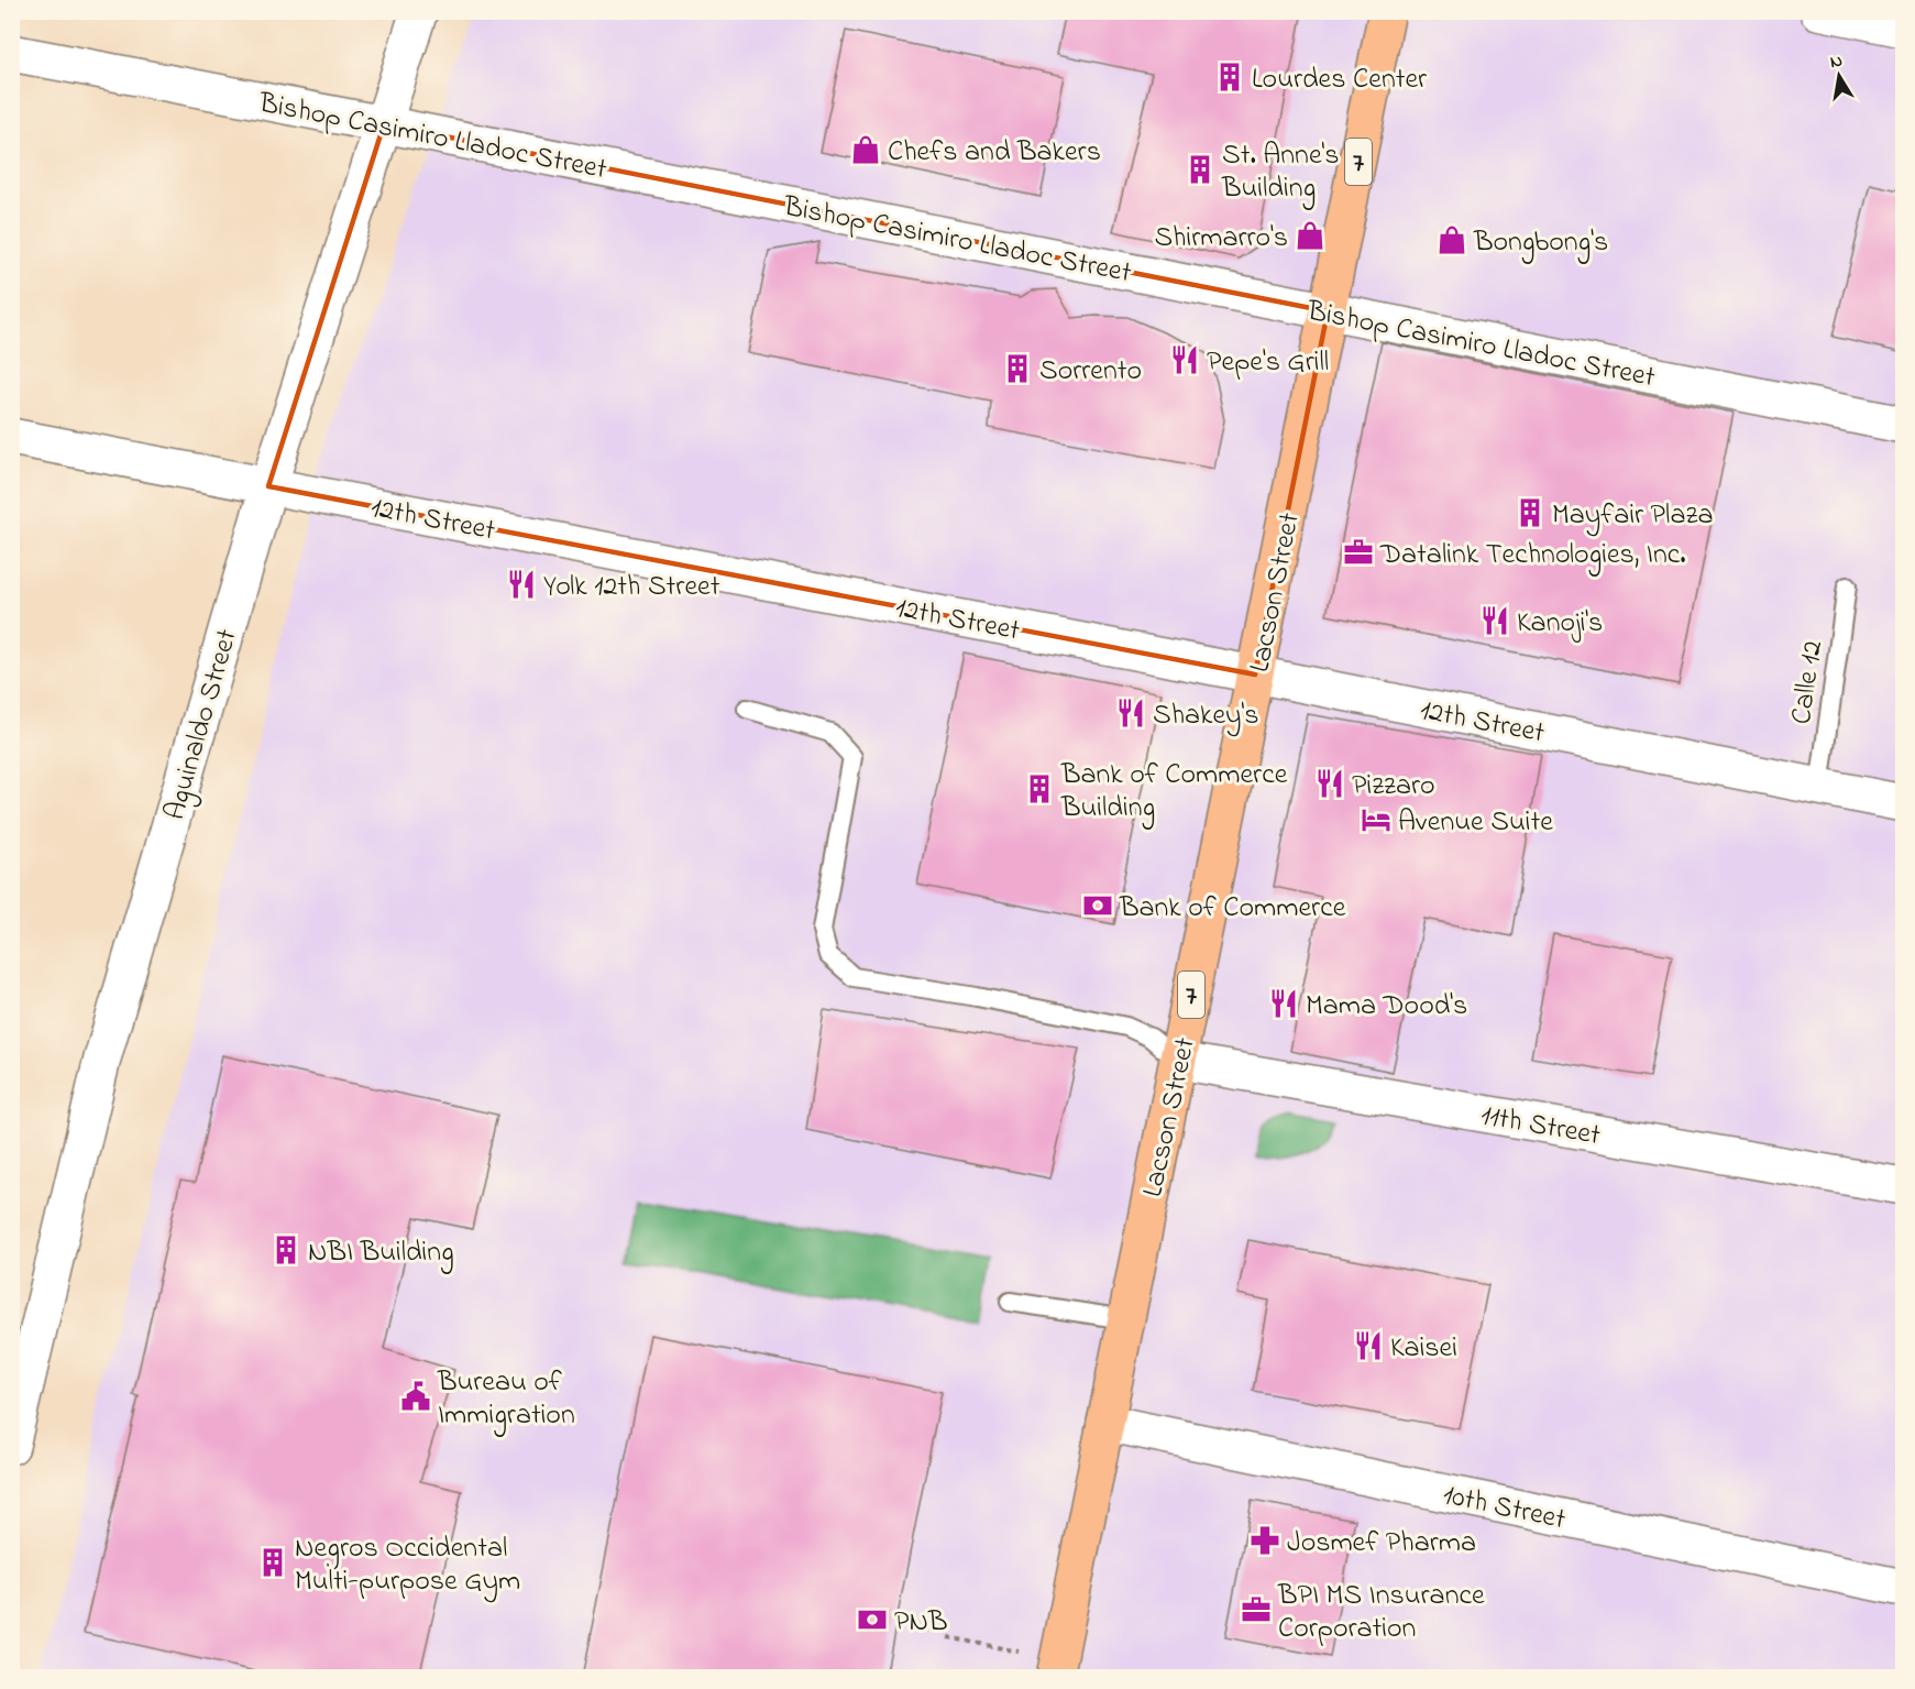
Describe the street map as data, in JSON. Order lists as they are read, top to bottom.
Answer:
{
  "streets": {
    "main road": ["7", "Lacson Street"],
    "street": [
      "Bishop Casimiro Lladoc Street",
      "12th Street",
      "Aguinaldo Street",
      "11th Street",
      "10th Street"
    ],
    "lane": ["Calle 12"]
  },
  "crossings": [
    ["Bishop Casimiro Lladoc Street", "Lacson Street"],
    ["Bishop Casimiro Lladoc Street", "Aguinaldo Street"],
    ["12th Street", "Lacson Street"],
    ["12th Street", "Calle 12"],
    ["12th Street", "Aguinaldo Street"],
    ["Lacson Street", "11th Street"],
    ["Lacson Street", "10th Street"]
  ],
  "places": {
    "building": [
      "Lourdes Center",
      "St. Anne's Building",
      "Sorrento",
      "Mayfair Plaza",
      "Bank of Commerce Building",
      "NBI Building",
      "Negros Occidental Multi-purpose Gym"
    ],
    "shop": ["Chefs and Bakers", "Shirmarro's", "Bongbong's"],
    "restaurant": [
      "Pepe's Grill",
      "Yolk 12th Street",
      "Kanoji's",
      "Shakey's",
      "Pizzaro",
      "Mama Dood's",
      "Kaisei"
    ],
    "office": ["Datalink Technologies, Inc.", "BPI MS Insurance Corporation"],
    "hotel": ["Avenue Suite"],
    "bank": ["Bank of Commerce", "PNB"],
    "public building": ["Bureau of Immigration"],
    "pharmacy": ["Josmef Pharma"]
  },
  "north": "top"
}
